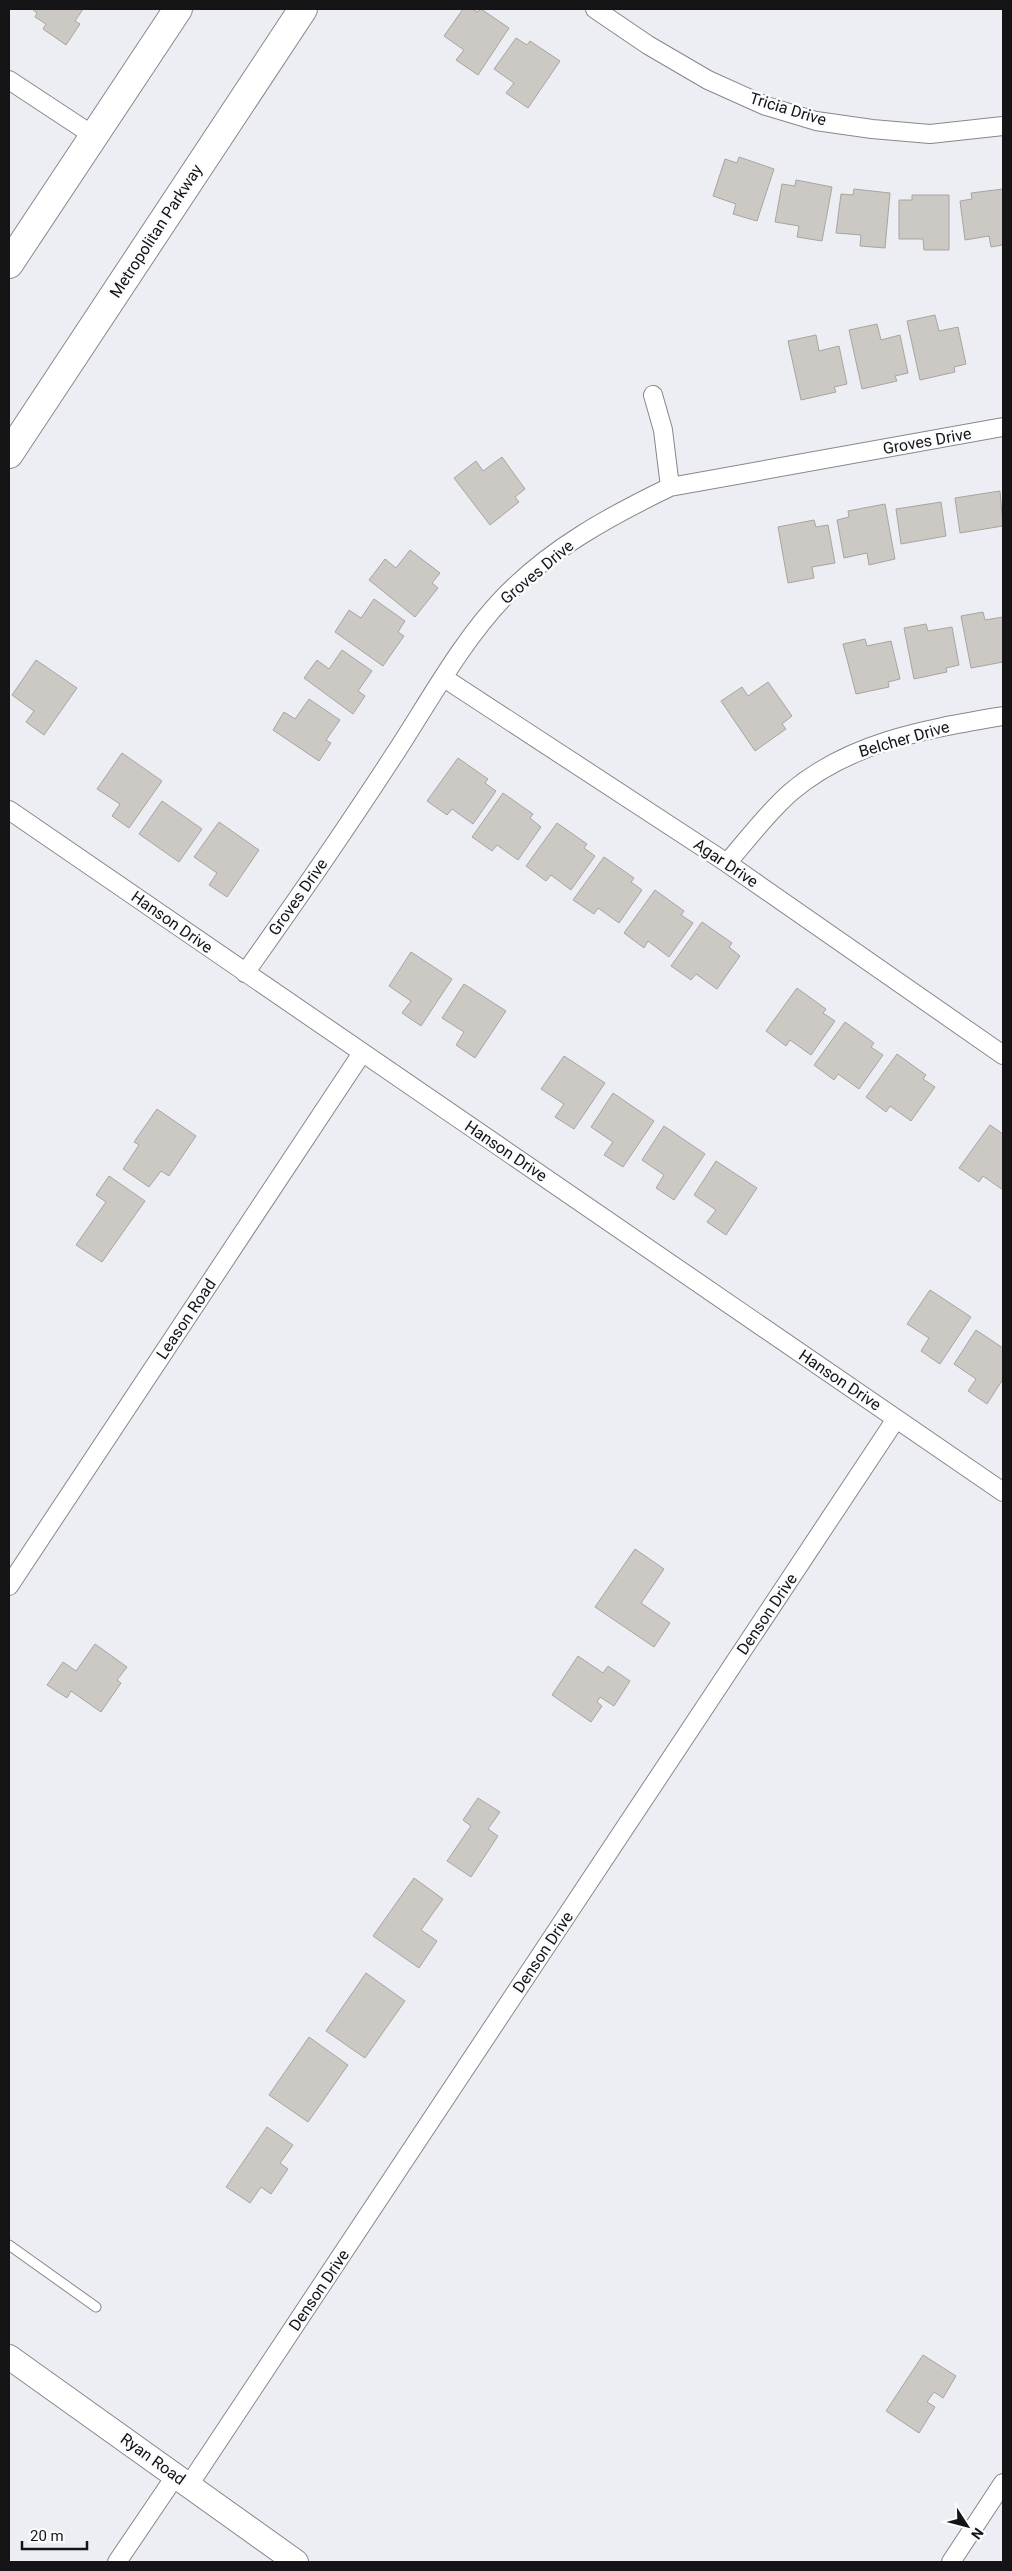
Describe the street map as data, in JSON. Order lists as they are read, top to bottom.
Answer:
{
  "streets": {
    "main road": ["Metropolitan Parkway", "Ryan Road"],
    "street": [
      "Tricia Drive",
      "Groves Drive",
      "Belcher Drive",
      "Agar Drive",
      "Hanson Drive",
      "Leason Road",
      "Denson Drive"
    ]
  },
  "crossings": [
    ["Groves Drive", "Agar Drive"],
    ["Groves Drive", "Hanson Drive"],
    ["Belcher Drive", "Agar Drive"],
    ["Hanson Drive", "Leason Road"],
    ["Hanson Drive", "Denson Drive"],
    ["Denson Drive", "Ryan Road"]
  ],
  "scale_bar": "20 m",
  "north": "bottom right"
}
